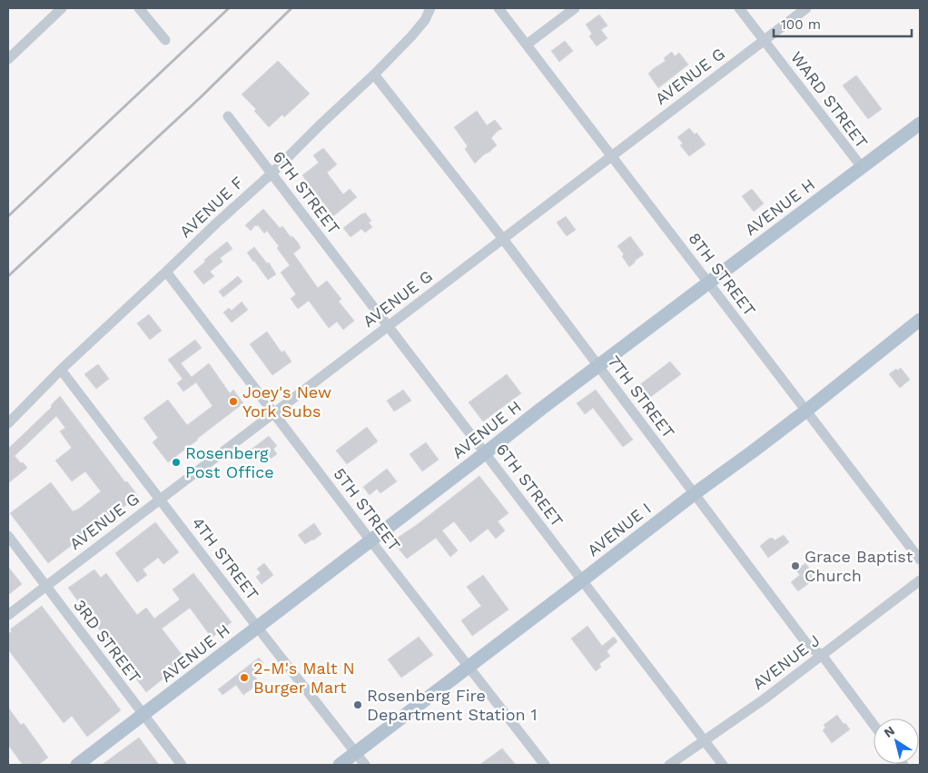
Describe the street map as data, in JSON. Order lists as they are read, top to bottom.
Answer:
{
  "streets": {
    "main road": ["AVENUE H", "AVENUE I"],
    "street": [
      "AVENUE G",
      "WARD STREET",
      "6TH STREET",
      "AVENUE F",
      "8TH STREET",
      "7TH STREET",
      "5TH STREET",
      "4TH STREET",
      "3RD STREET",
      "AVENUE J"
    ]
  },
  "crossings": [
    ["AVENUE G", "WARD STREET"],
    ["AVENUE G", "6TH STREET"],
    ["AVENUE G", "8TH STREET"],
    ["AVENUE G", "7TH STREET"],
    ["AVENUE G", "5TH STREET"],
    ["AVENUE G", "4TH STREET"],
    ["AVENUE G", "3RD STREET"],
    ["WARD STREET", "AVENUE H"],
    ["6TH STREET", "AVENUE F"],
    ["6TH STREET", "AVENUE H"],
    ["6TH STREET", "AVENUE I"],
    ["6TH STREET", "AVENUE J"],
    ["AVENUE F", "7TH STREET"],
    ["AVENUE F", "5TH STREET"],
    ["AVENUE F", "4TH STREET"],
    ["AVENUE H", "8TH STREET"],
    ["AVENUE H", "7TH STREET"],
    ["AVENUE H", "5TH STREET"],
    ["AVENUE H", "4TH STREET"],
    ["AVENUE H", "3RD STREET"],
    ["8TH STREET", "AVENUE I"],
    ["7TH STREET", "AVENUE I"],
    ["7TH STREET", "AVENUE J"],
    ["5TH STREET", "AVENUE I"],
    ["AVENUE I", "4TH STREET"]
  ],
  "places": [
    "Joey's New York Subs",
    "Rosenberg Post Office",
    "Grace Baptist Church",
    "2-M's Malt N Burger Mart",
    "Rosenberg Fire Department Station 1"
  ],
  "scale_bar": "100 m",
  "north": "top left"
}
